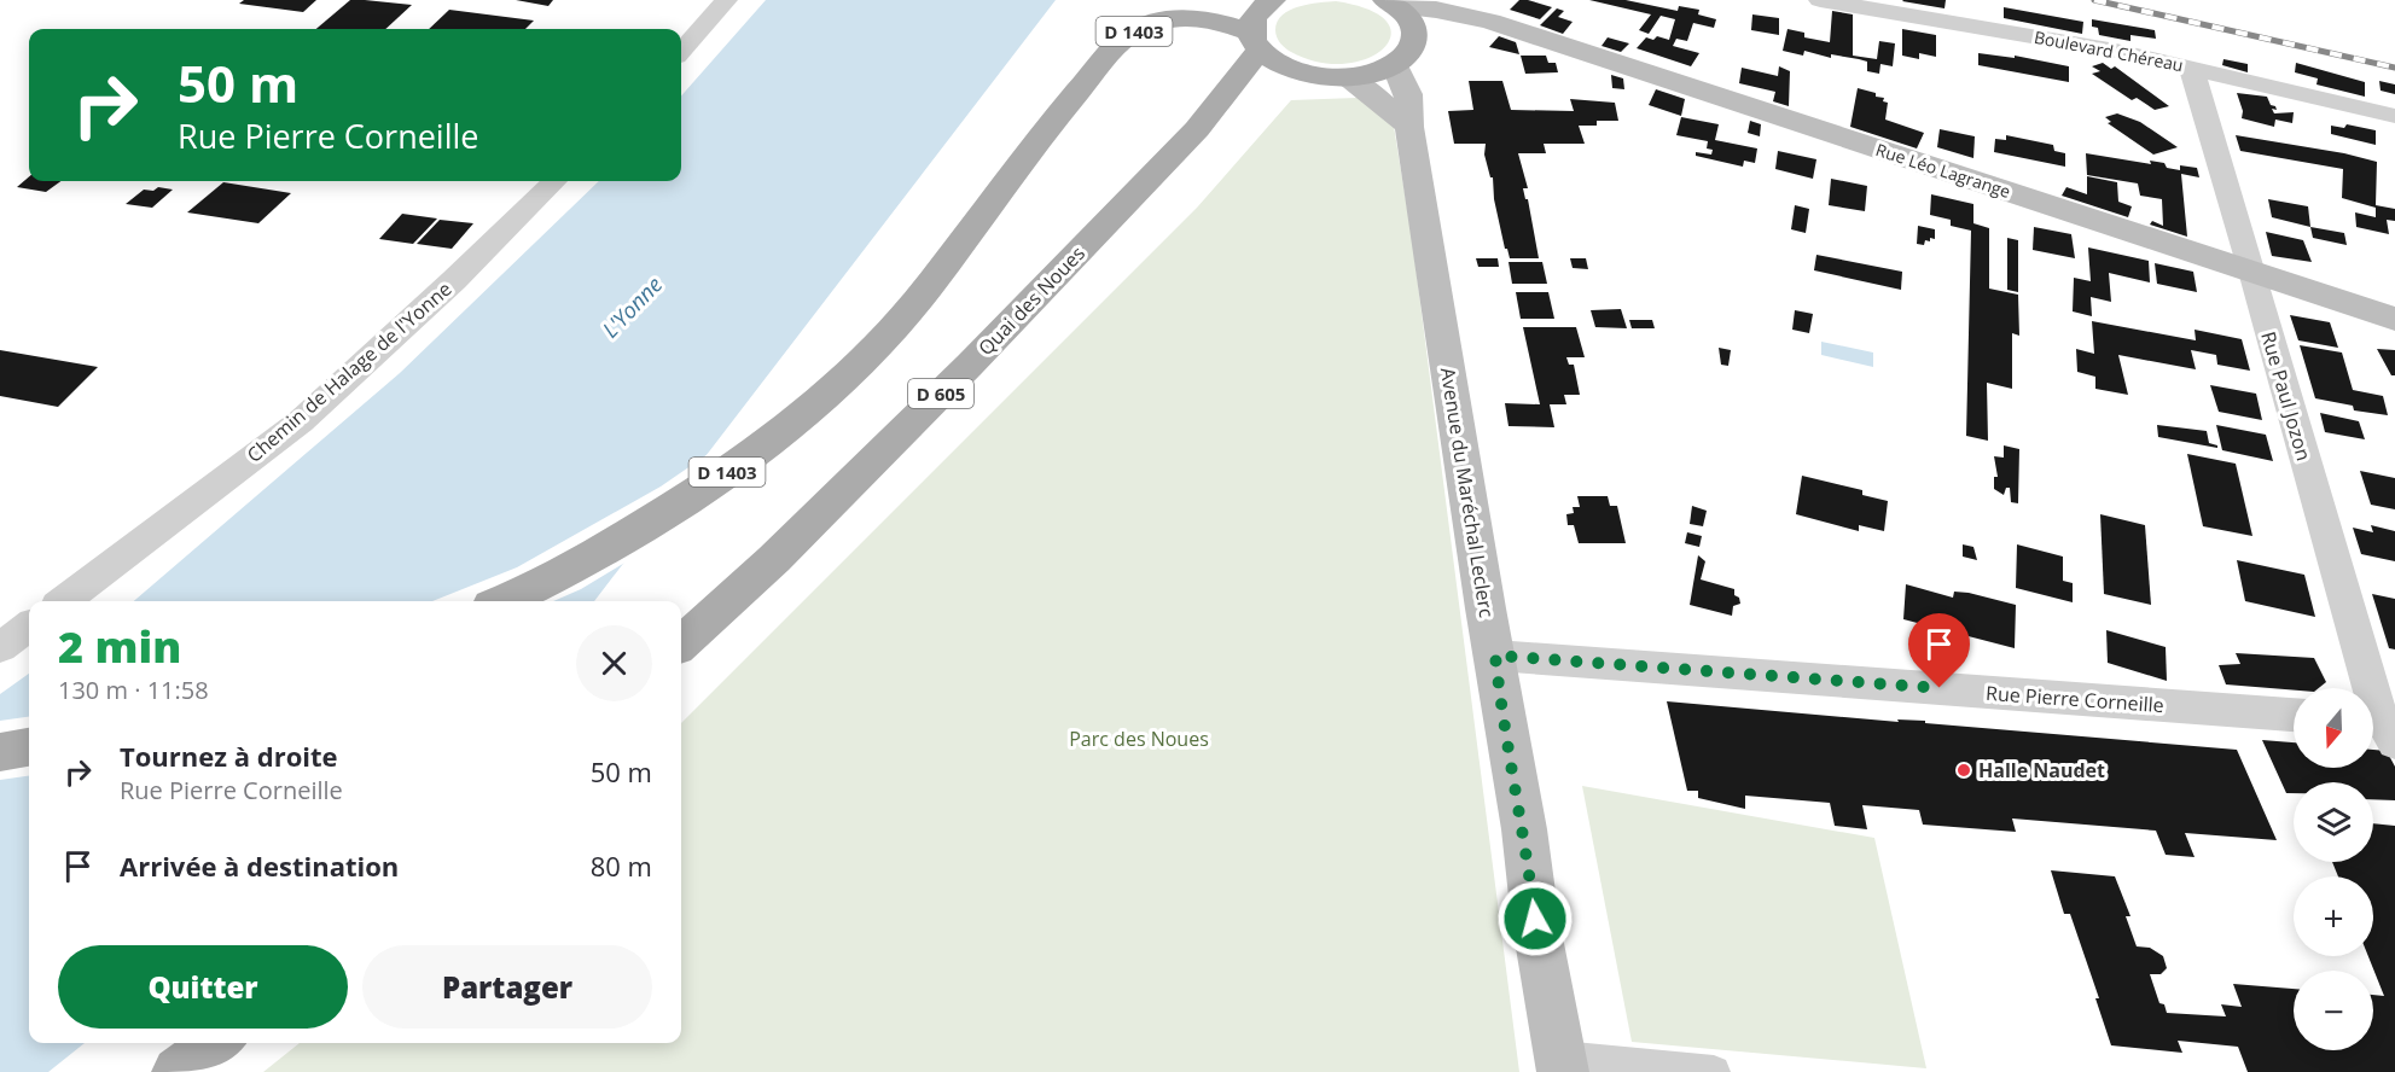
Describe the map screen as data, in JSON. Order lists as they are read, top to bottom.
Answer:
{
  "streets": {
    "main road": [
      "D 1403",
      "Rue Léo Lagrange",
      "Quai des Noues",
      "D 605",
      "Avenue du Maréchal Leclerc"
    ],
    "street": [
      "Boulevard Chéreau",
      "Chemin de Halage de l'Yonne",
      "Rue Paul Jozon",
      "Rue Pierre Corneille"
    ]
  },
  "crossings": [
    ["D 1403", "D 605"],
    ["Boulevard Chéreau", "Rue Paul Jozon"],
    ["Rue Léo Lagrange", "Rue Paul Jozon"],
    ["Quai des Noues", "D 605"],
    ["Avenue du Maréchal Leclerc", "Rue Pierre Corneille"]
  ],
  "water": ["L'Yonne"],
  "parks": ["Parc des Noues"],
  "places": ["Halle Naudet"],
  "north": "bottom",
  "page": {
    "turn": ["50 m", "Rue Pierre Corneille"],
    "heading": ["2 min", "130 m · 11:58"],
    "map_buttons": ["+", "−"],
    "list": [
      {
        "name": "Tournez à droite",
        "note": "Rue Pierre Corneille",
        "value": "50 m"
      },
      {
        "name": "Arrivée à destination",
        "value": "80 m"
      }
    ],
    "buttons": ["Quitter", "Partager"]
  }
}
